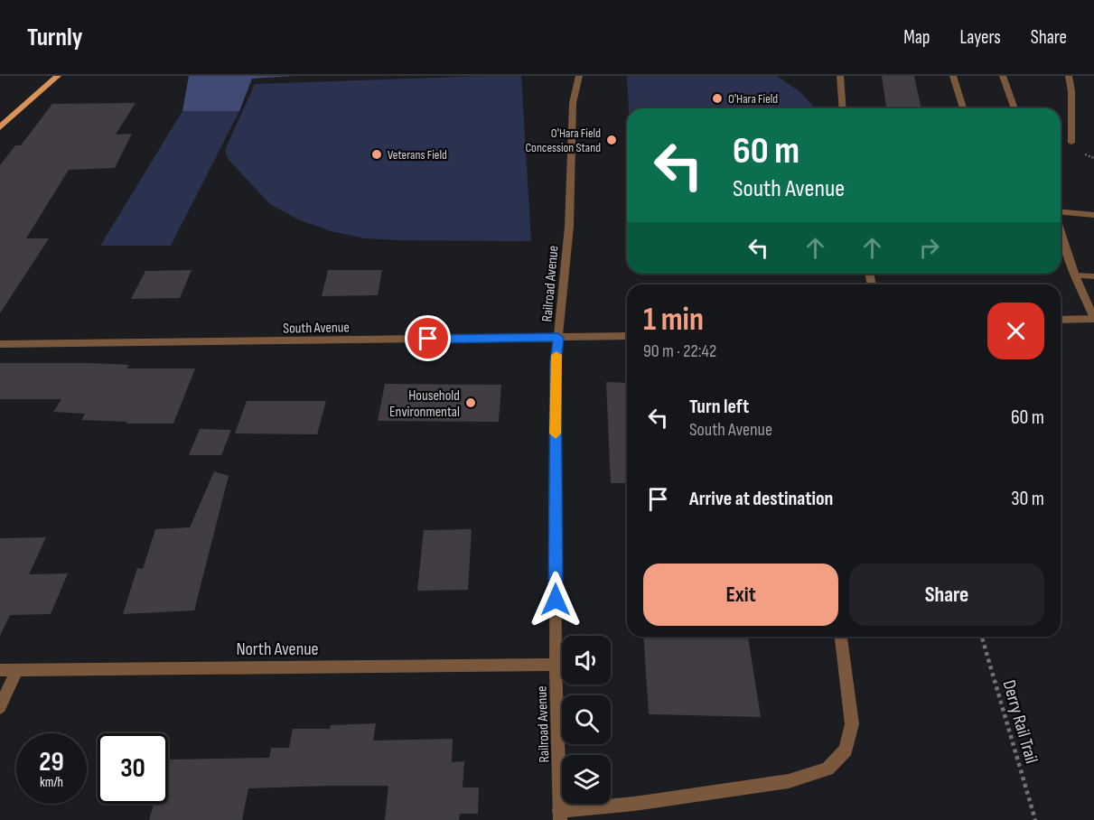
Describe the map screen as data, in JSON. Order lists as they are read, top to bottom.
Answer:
{
  "streets": {
    "street": ["Railroad Avenue", "South Avenue", "North Avenue"],
    "path": ["Derry Rail Trail"]
  },
  "crossings": [
    ["Railroad Avenue", "South Avenue"],
    ["Railroad Avenue", "North Avenue"]
  ],
  "places": [
    "O'Hara Field",
    "O'Hara Field Concession Stand",
    "Veterans Field",
    "Household Environmental"
  ],
  "page": {
    "header": "Turnly",
    "nav": ["Map", "Layers", "Share"],
    "turn": ["60 m", "South Avenue"],
    "heading": ["1 min", "90 m · 22:42"],
    "list": [
      {
        "name": "Turn left",
        "note": "South Avenue",
        "value": "60 m"
      },
      {
        "name": "Arrive at destination",
        "value": "30 m"
      }
    ],
    "buttons": ["Exit", "Share"],
    "speed": "29 km/h",
    "limit": "30"
  }
}
